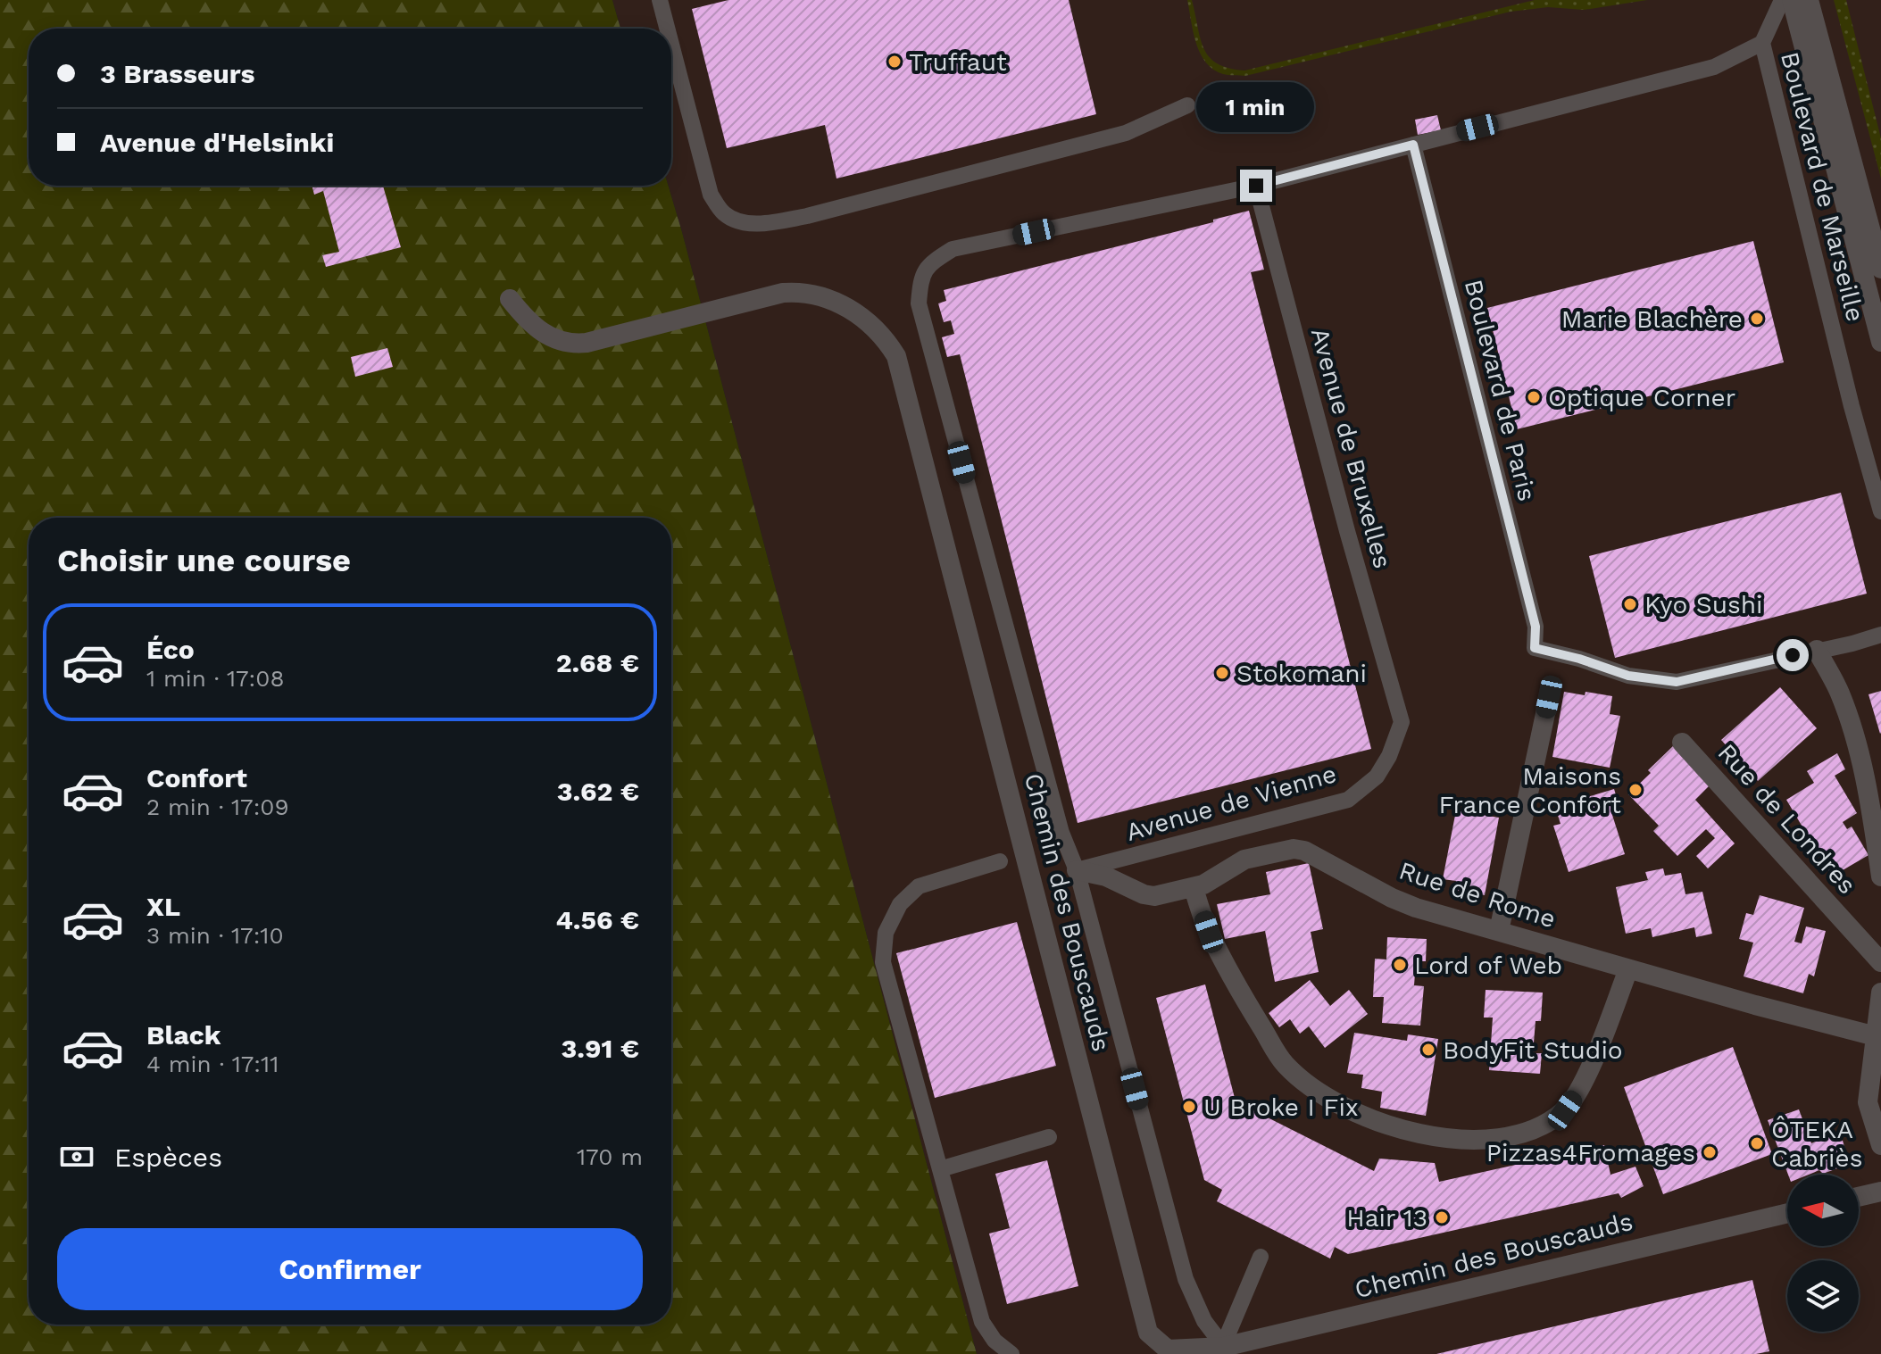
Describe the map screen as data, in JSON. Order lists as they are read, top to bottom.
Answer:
{
  "streets": {
    "street": ["Rue de Londres", "Rue de Rome", "Chemin des Bouscauds"],
    "lane": [
      "Boulevard de Marseille",
      "Boulevard de Paris",
      "Avenue de Bruxelles",
      "Avenue de Vienne"
    ]
  },
  "crossings": [
    ["Avenue de Bruxelles", "Avenue de Vienne"],
    ["Avenue de Vienne", "Rue de Rome"]
  ],
  "places": [
    "Truffaut",
    "Marie Blachère",
    "Optique Corner",
    "Kyo Sushi",
    "Stokomani",
    "Maisons France Confort",
    "Lord of Web",
    "BodyFit Studio",
    "U Broke I Fix",
    "ÔTEKA Cabriès",
    "Pizzas4Fromages",
    "Hair 13"
  ],
  "north": "left",
  "page": {
    "banner": ["3 Brasseurs", "Avenue d'Helsinki"],
    "bubble": "1 min",
    "heading": "Choisir une course",
    "list": [
      {
        "name": "Éco",
        "note": "1 min · 17:08",
        "value": "2.68 €"
      },
      {
        "name": "Confort",
        "note": "2 min · 17:09",
        "value": "3.62 €"
      },
      {
        "name": "XL",
        "note": "3 min · 17:10",
        "value": "4.56 €"
      },
      {
        "name": "Black",
        "note": "4 min · 17:11",
        "value": "3.91 €"
      }
    ],
    "pay": ["Espèces", "170 m"],
    "buttons": "Confirmer"
  }
}
